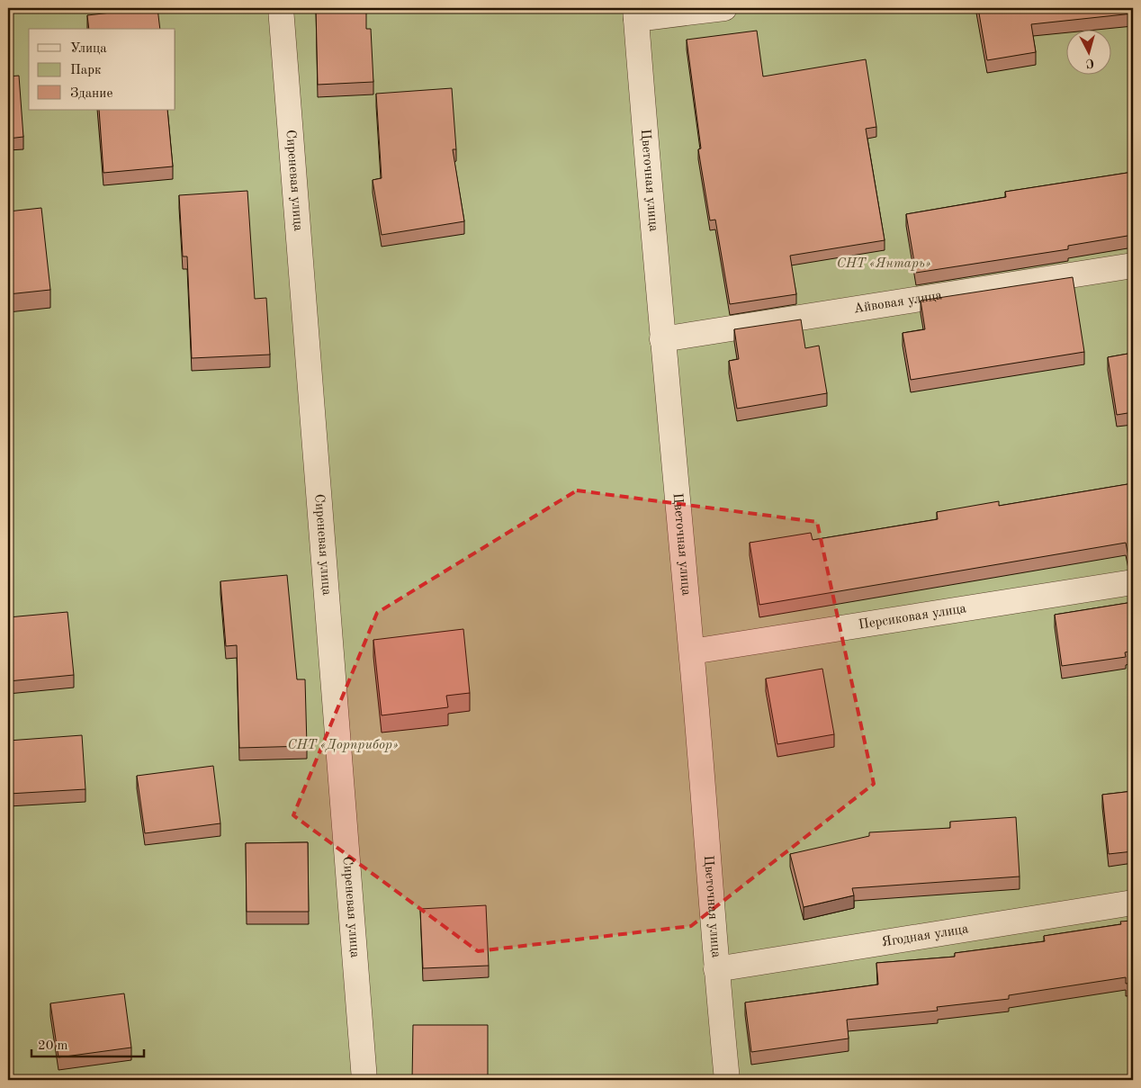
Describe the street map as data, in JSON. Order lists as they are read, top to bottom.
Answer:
{
  "streets": {
    "street": [
      "Сиреневая улица",
      "Цветочная улица",
      "Айвовая улица",
      "Персиковая улица",
      "Ягодная улица"
    ]
  },
  "crossings": [
    ["Цветочная улица", "Айвовая улица"],
    ["Цветочная улица", "Персиковая улица"],
    ["Цветочная улица", "Ягодная улица"]
  ],
  "parks": ["СНТ «Янтарь»", "СНТ «Дорприбор»"],
  "legend": ["Улица", "Парк", "Здание"],
  "scale_bar": "20 m",
  "north": "bottom"
}
